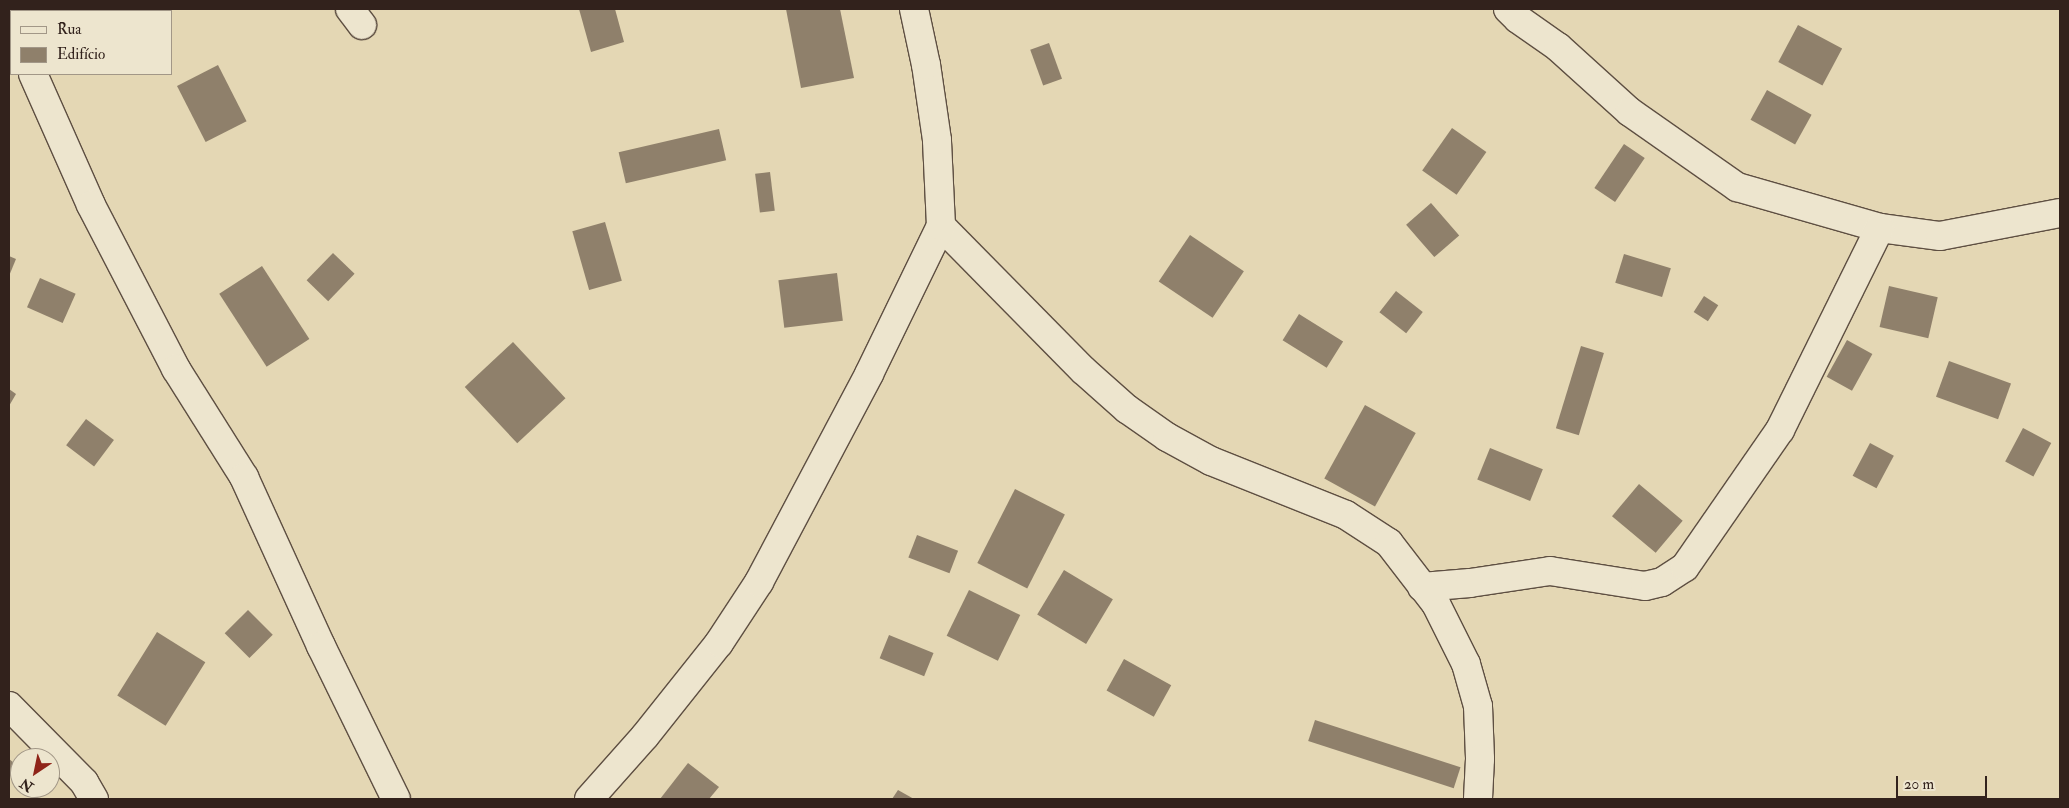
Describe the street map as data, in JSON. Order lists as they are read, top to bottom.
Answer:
{
  "legend": ["Rua", "Edifício"],
  "scale_bar": "20 m",
  "north": "bottom left"
}
